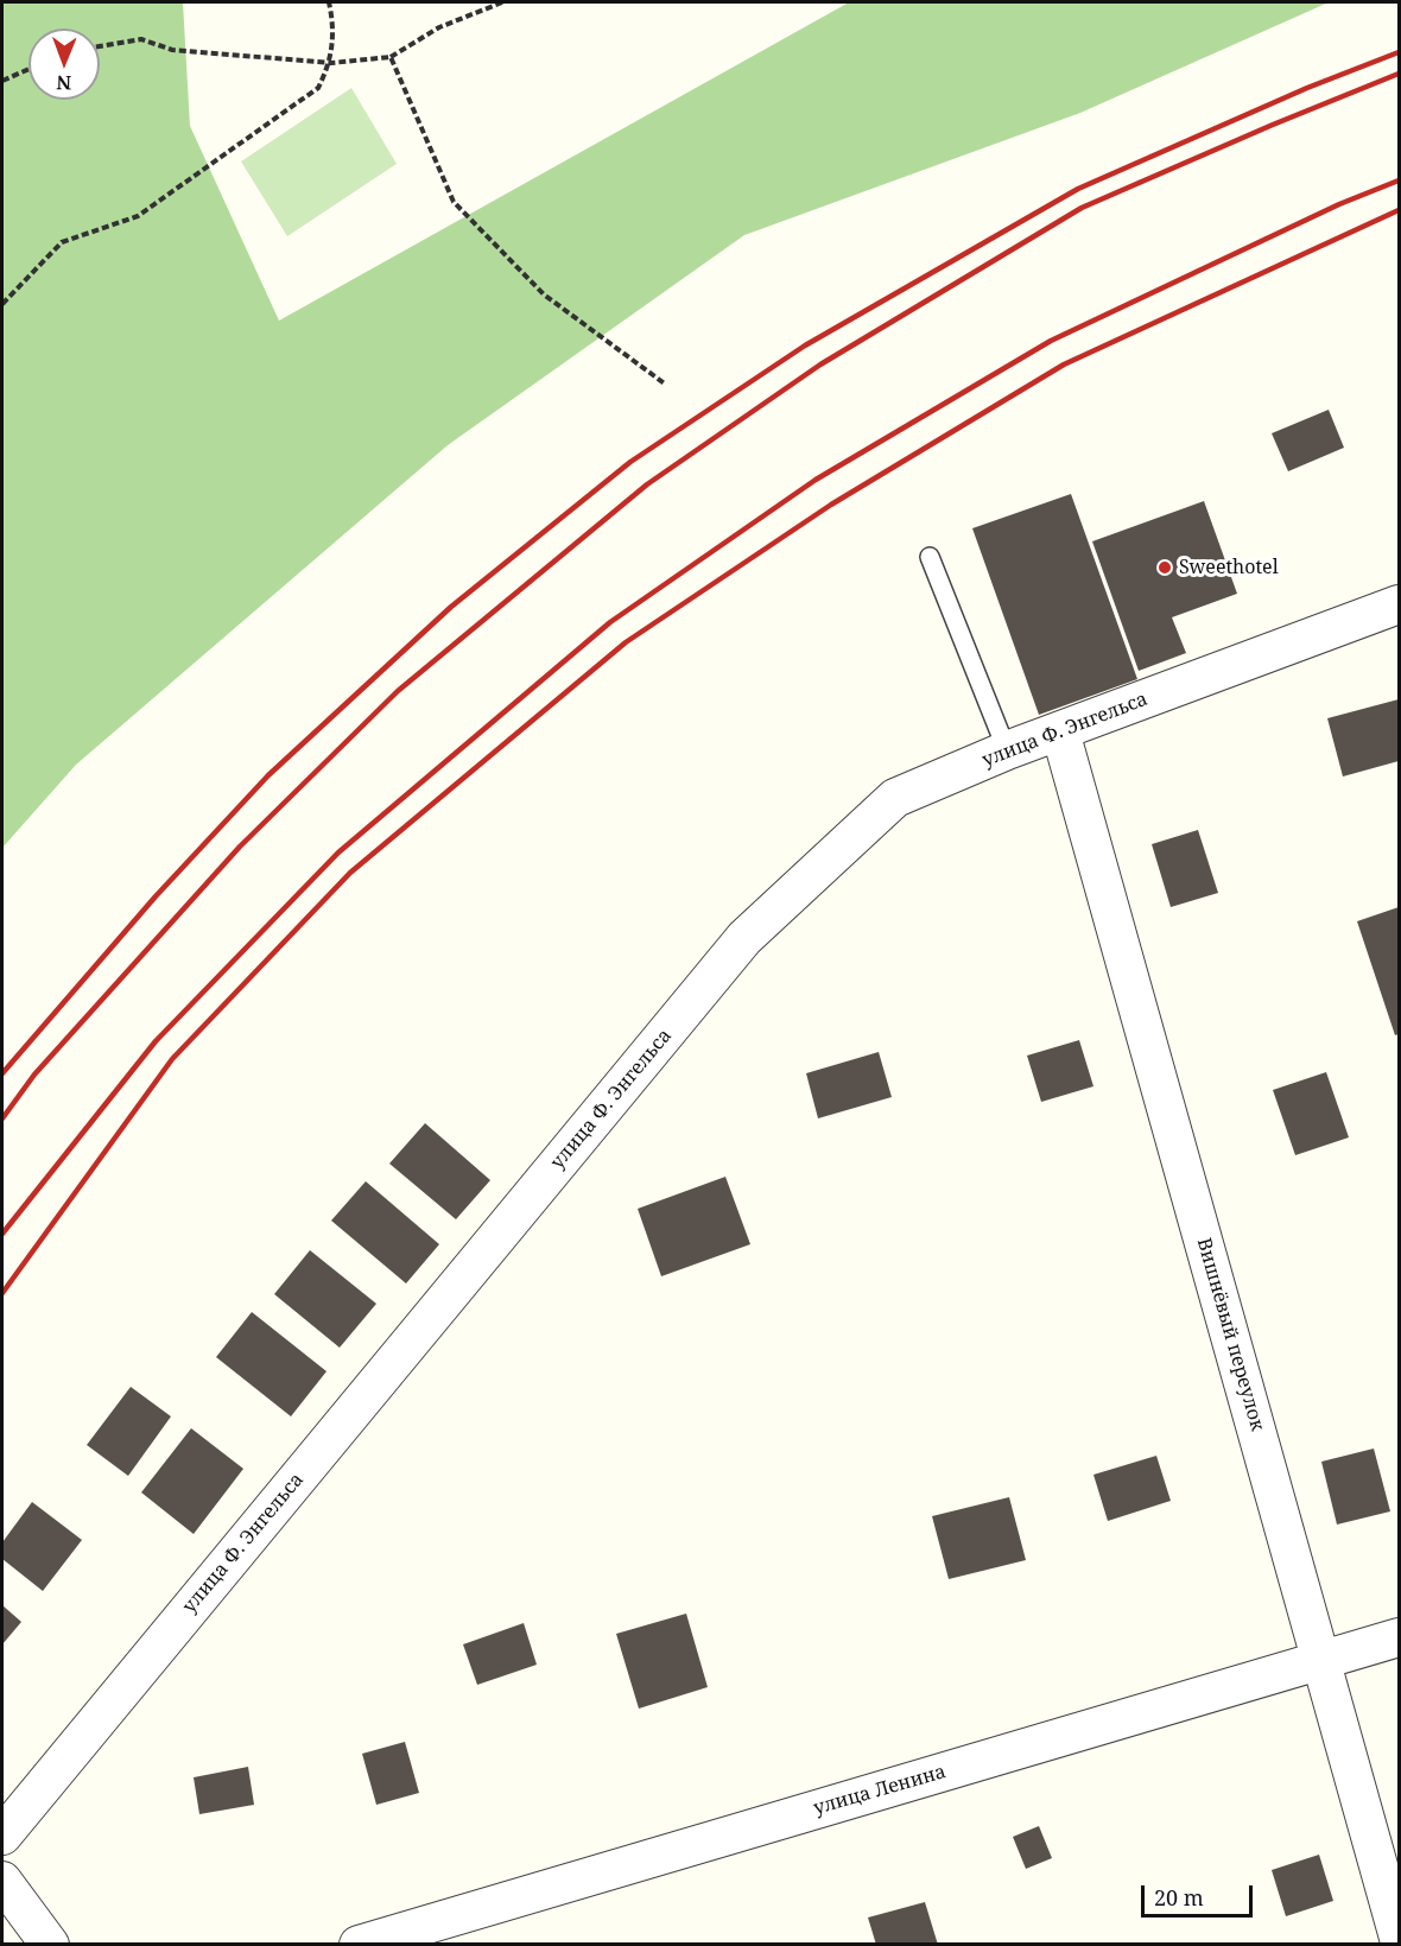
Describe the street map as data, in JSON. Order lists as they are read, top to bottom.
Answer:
{
  "streets": {
    "street": ["улица Ф. Энгельса", "Вишнёвый переулок", "улица Ленина"]
  },
  "crossings": [
    ["улица Ф. Энгельса", "Вишнёвый переулок"],
    ["Вишнёвый переулок", "улица Ленина"]
  ],
  "places": ["Sweethotel"],
  "scale_bar": "20 m",
  "north": "bottom"
}
